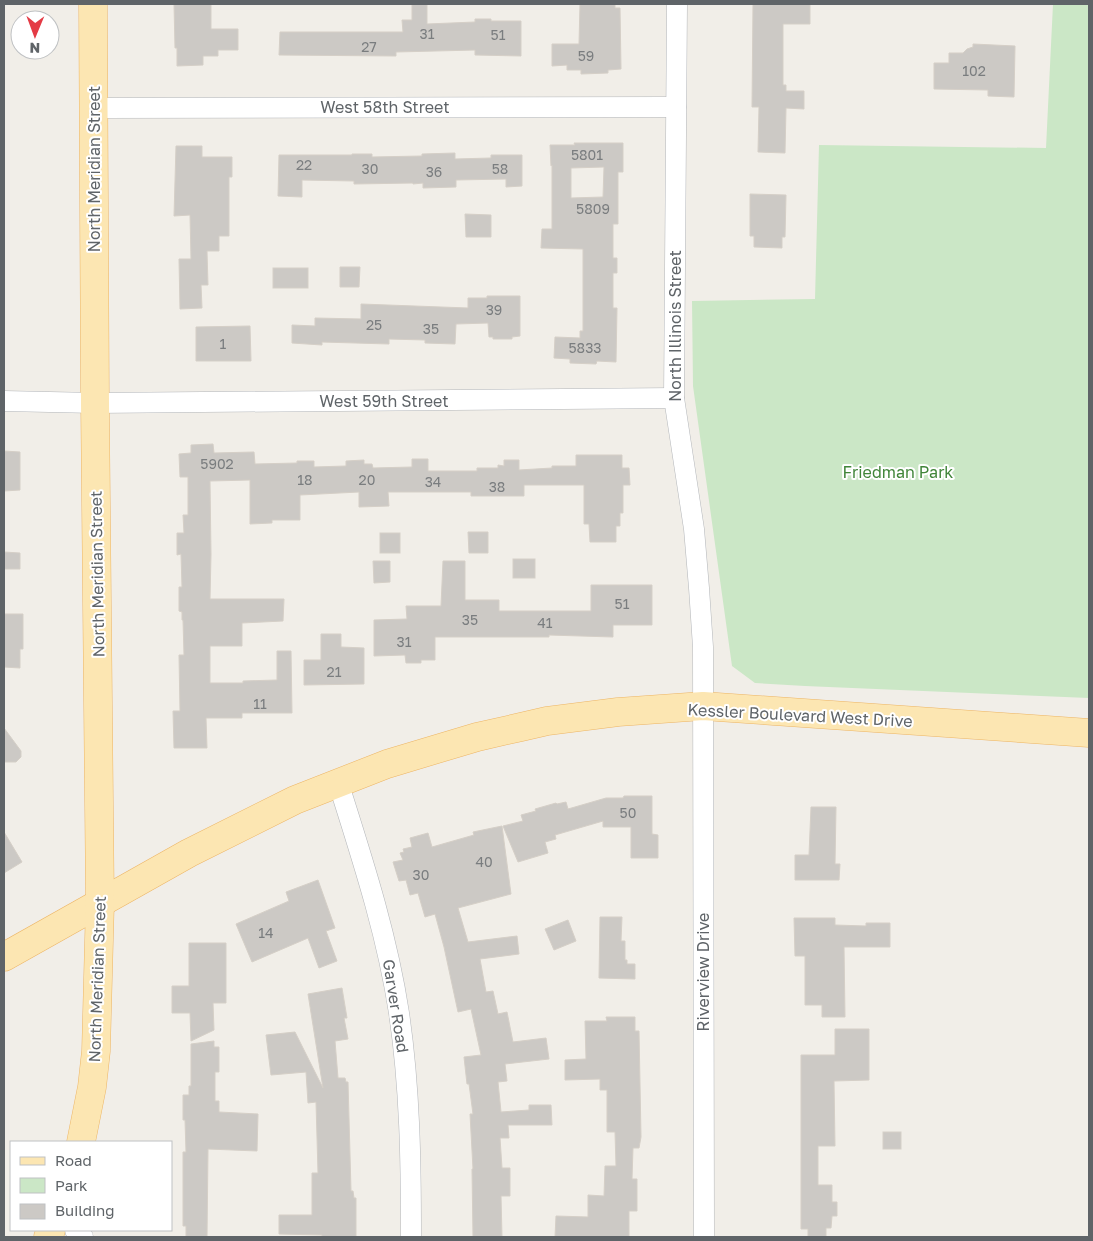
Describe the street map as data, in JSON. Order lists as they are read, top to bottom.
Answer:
{
  "streets": {
    "main road": ["North Meridian Street", "Kessler Boulevard West Drive"],
    "street": [
      "West 58th Street",
      "North Illinois Street",
      "West 59th Street",
      "Riverview Drive",
      "Garver Road"
    ]
  },
  "crossings": [
    ["West 58th Street", "North Meridian Street"],
    ["West 58th Street", "North Illinois Street"],
    ["North Meridian Street", "West 59th Street"],
    ["North Meridian Street", "Kessler Boulevard West Drive"],
    ["North Illinois Street", "West 59th Street"],
    ["North Illinois Street", "Kessler Boulevard West Drive"],
    ["North Illinois Street", "Riverview Drive"],
    ["Kessler Boulevard West Drive", "Riverview Drive"],
    ["Kessler Boulevard West Drive", "Garver Road"]
  ],
  "parks": ["Friedman Park"],
  "house_numbers": [
    "31",
    "51",
    "27",
    "59",
    "102",
    "5801",
    "22",
    "30",
    "58",
    "36",
    "5809",
    "39",
    "25",
    "35",
    "1",
    "5833",
    "5902",
    "18",
    "20",
    "34",
    "38",
    "51",
    "35",
    "41",
    "31",
    "21",
    "11",
    "50",
    "40",
    "30",
    "14"
  ],
  "legend": ["Road", "Park", "Building"],
  "north": "bottom"
}
